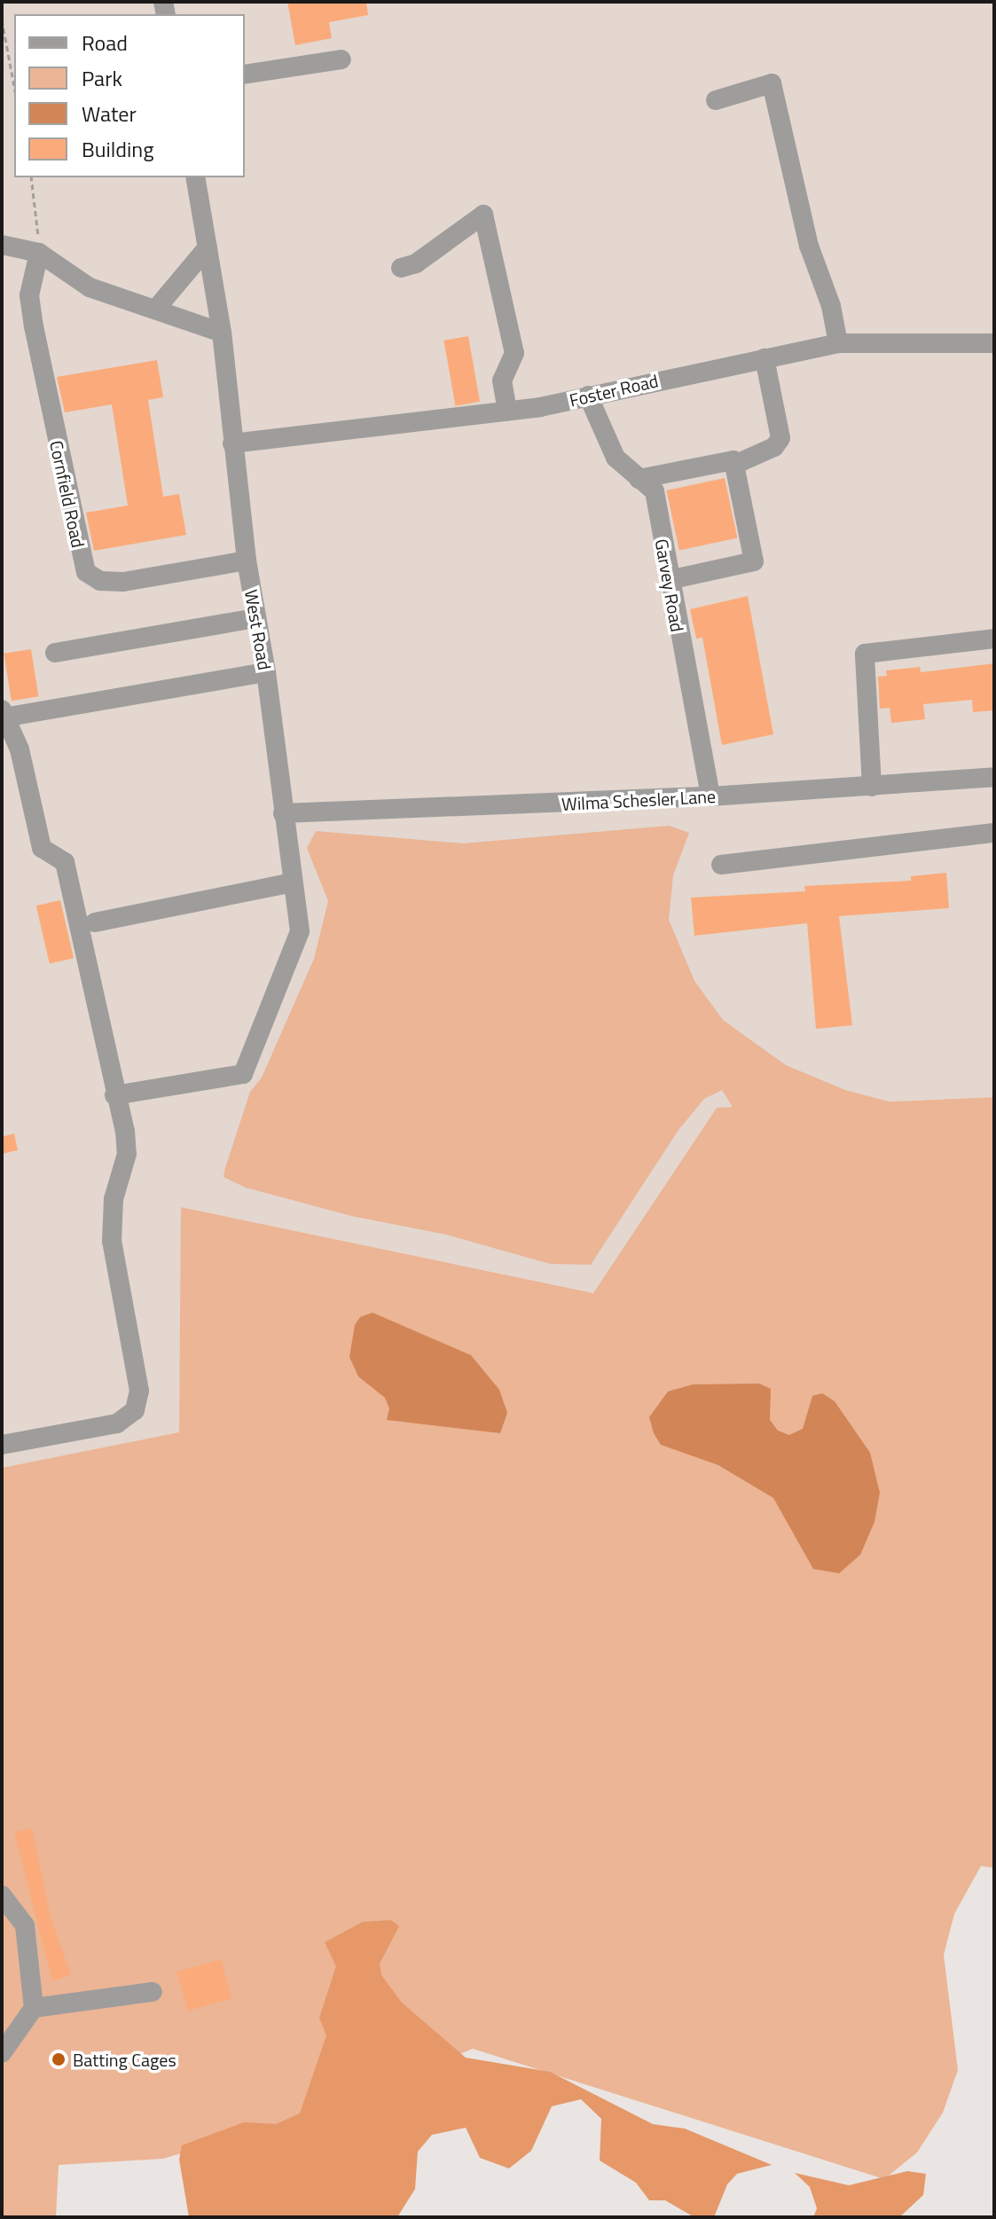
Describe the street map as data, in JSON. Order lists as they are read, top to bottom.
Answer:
{
  "streets": {
    "street": [
      "Foster Road",
      "Cornfield Road",
      "Garvey Road",
      "West Road",
      "Wilma Schesler Lane"
    ]
  },
  "crossings": [
    ["Foster Road", "Garvey Road"],
    ["Foster Road", "West Road"],
    ["Cornfield Road", "West Road"],
    ["Garvey Road", "Wilma Schesler Lane"],
    ["West Road", "Wilma Schesler Lane"]
  ],
  "places": ["Batting Cages"],
  "legend": [
    "Road",
    "Park",
    "Water",
    "Building"
  ]
}
